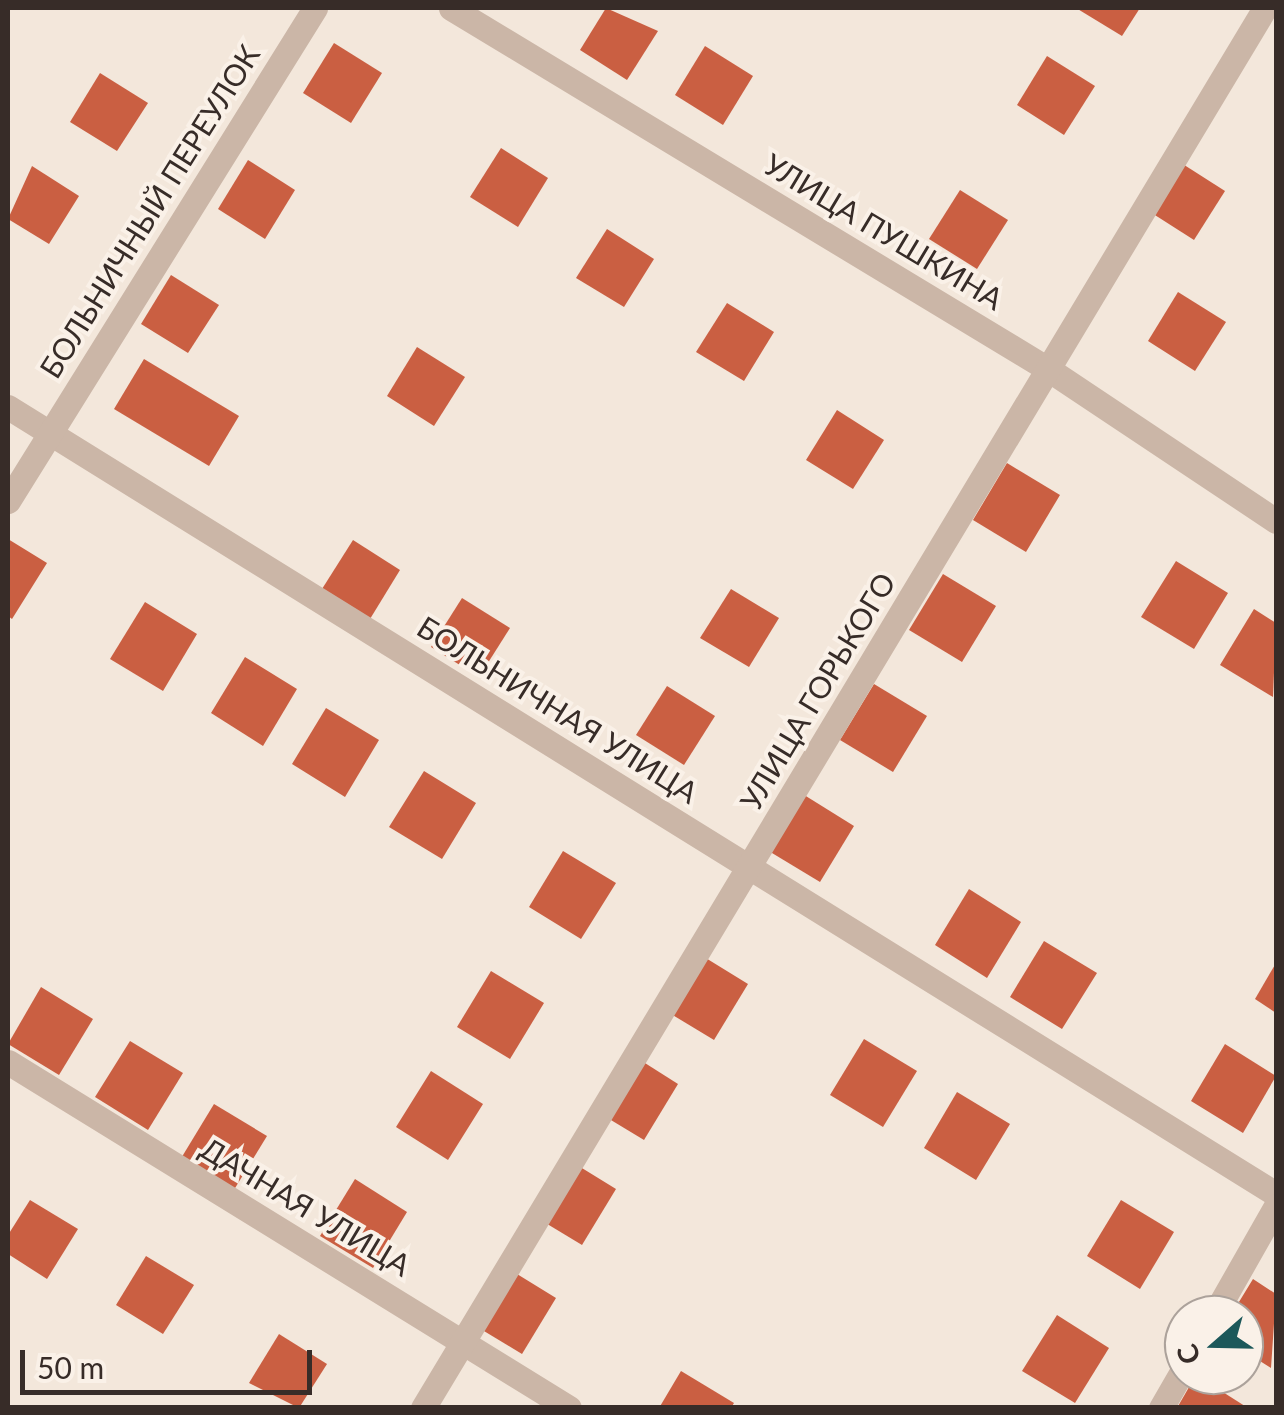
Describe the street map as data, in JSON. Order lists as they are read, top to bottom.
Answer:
{
  "streets": {
    "street": [
      "БОЛЬНИЧНЫЙ ПЕРЕУЛОК",
      "УЛИЦА ПУШКИНА",
      "УЛИЦА ГОРЬКОГО",
      "БОЛЬНИЧНАЯ УЛИЦА",
      "ДАЧНАЯ УЛИЦА"
    ]
  },
  "crossings": [
    ["БОЛЬНИЧНЫЙ ПЕРЕУЛОК", "БОЛЬНИЧНАЯ УЛИЦА"],
    ["УЛИЦА ПУШКИНА", "УЛИЦА ГОРЬКОГО"],
    ["УЛИЦА ГОРЬКОГО", "БОЛЬНИЧНАЯ УЛИЦА"],
    ["УЛИЦА ГОРЬКОГО", "ДАЧНАЯ УЛИЦА"]
  ],
  "scale_bar": "50 m",
  "north": "left"
}
